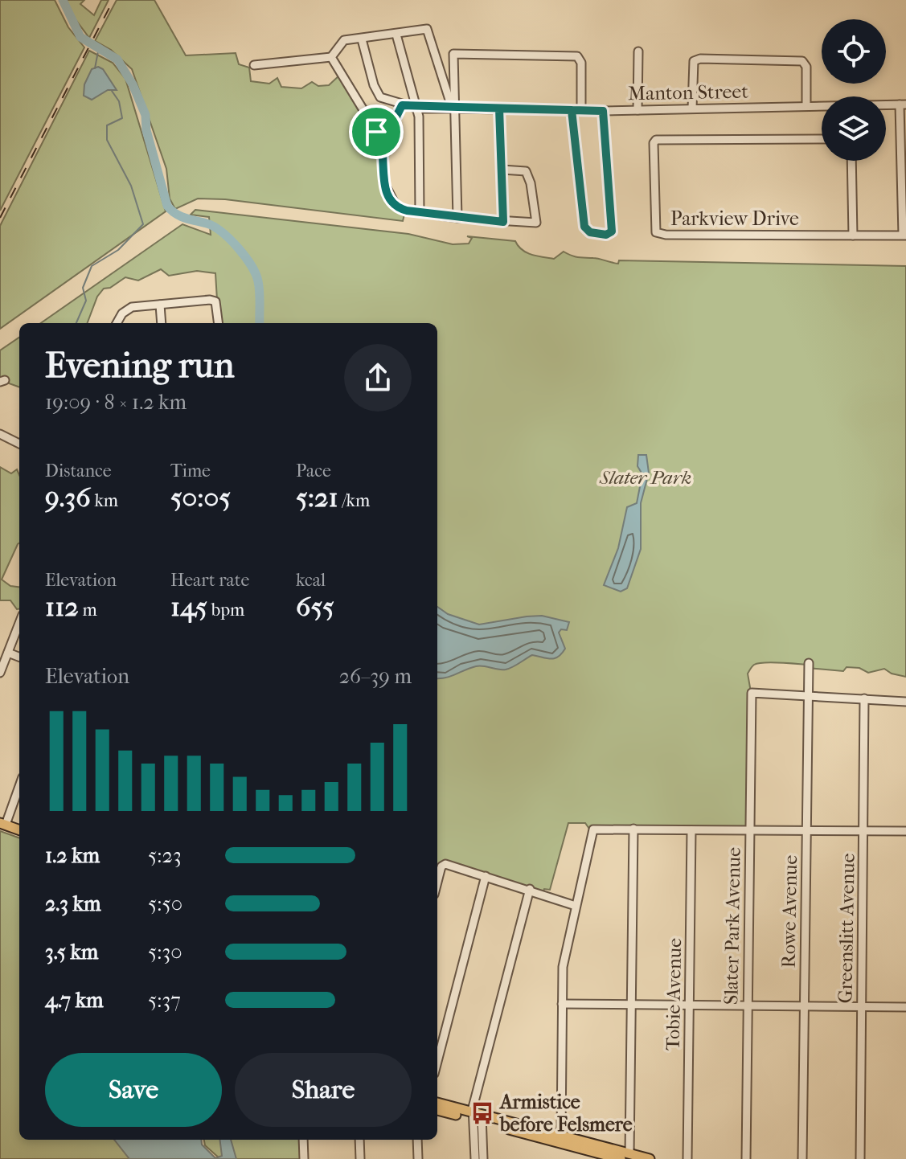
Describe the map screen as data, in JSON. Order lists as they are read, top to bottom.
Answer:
{
  "streets": {
    "street": [
      "Manton Street",
      "Parkview Drive",
      "Rowe Avenue",
      "Slater Park Avenue",
      "Greenslitt Avenue",
      "Tobie Avenue"
    ]
  },
  "crossings": [
    ["Rowe Avenue", "Slater Park Avenue"]
  ],
  "parks": ["Slater Park"],
  "places": {
    "bus stop": ["Armistice before Felsmere"]
  },
  "page": {
    "heading": ["Evening run", "19:09 · 8 × 1.2 km"],
    "stats": [
      ["Distance", "9.36 km"],
      ["Time", "50:05"],
      ["Pace", "5:21 /km"],
      ["Elevation", "112 m"],
      ["Heart rate", "145 bpm"],
      ["kcal", "655"]
    ],
    "chart": ["Elevation", "26–39 m"],
    "list": [
      {
        "name": "1.2 km",
        "note": "5:23"
      },
      {
        "name": "2.3 km",
        "note": "5:50"
      },
      {
        "name": "3.5 km",
        "note": "5:30"
      },
      {
        "name": "4.7 km",
        "note": "5:37"
      }
    ],
    "buttons": ["Save", "Share"]
  }
}
